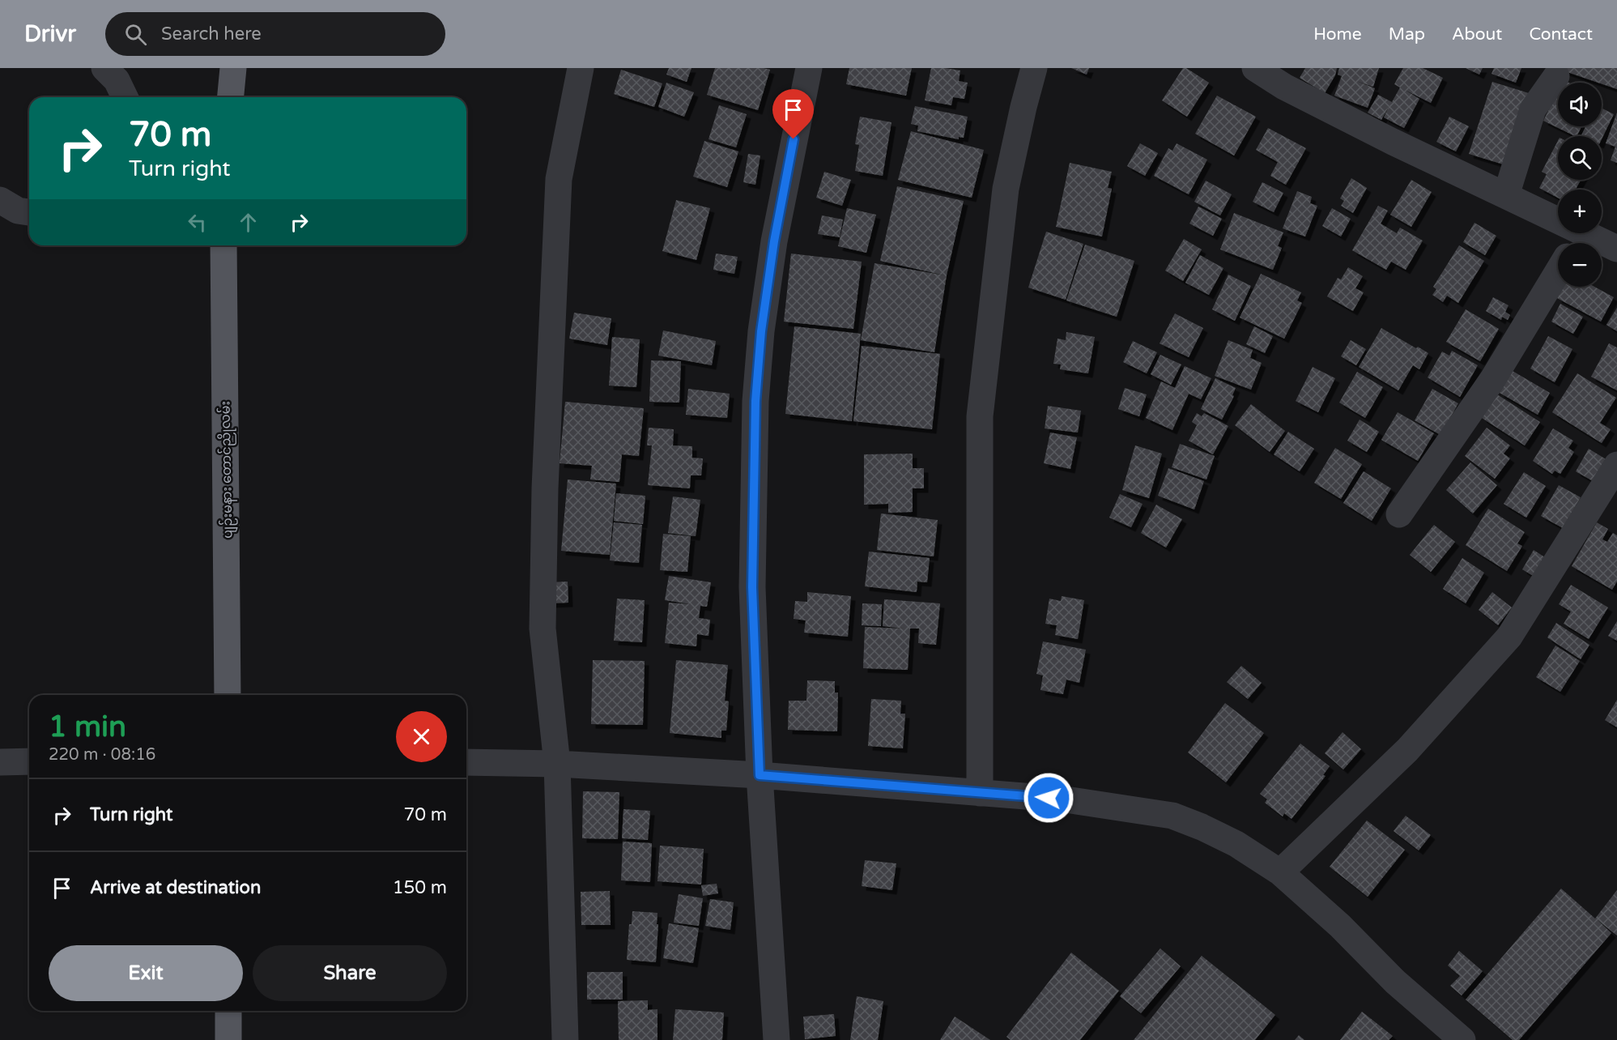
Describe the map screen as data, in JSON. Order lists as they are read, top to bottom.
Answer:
{
  "streets": {
    "main road": ["ပျဉ်းမနား တောင်ညိုလမ်း"]
  },
  "page": {
    "header": "Drivr",
    "search": "Search here",
    "nav": [
      "Home",
      "Map",
      "About",
      "Contact"
    ],
    "map_buttons": ["+", "−"],
    "turn": ["70 m", "Turn right"],
    "heading": ["1 min", "220 m · 08:16"],
    "list": [
      {
        "name": "Turn right",
        "value": "70 m"
      },
      {
        "name": "Arrive at destination",
        "value": "150 m"
      }
    ],
    "buttons": ["Exit", "Share"]
  }
}
